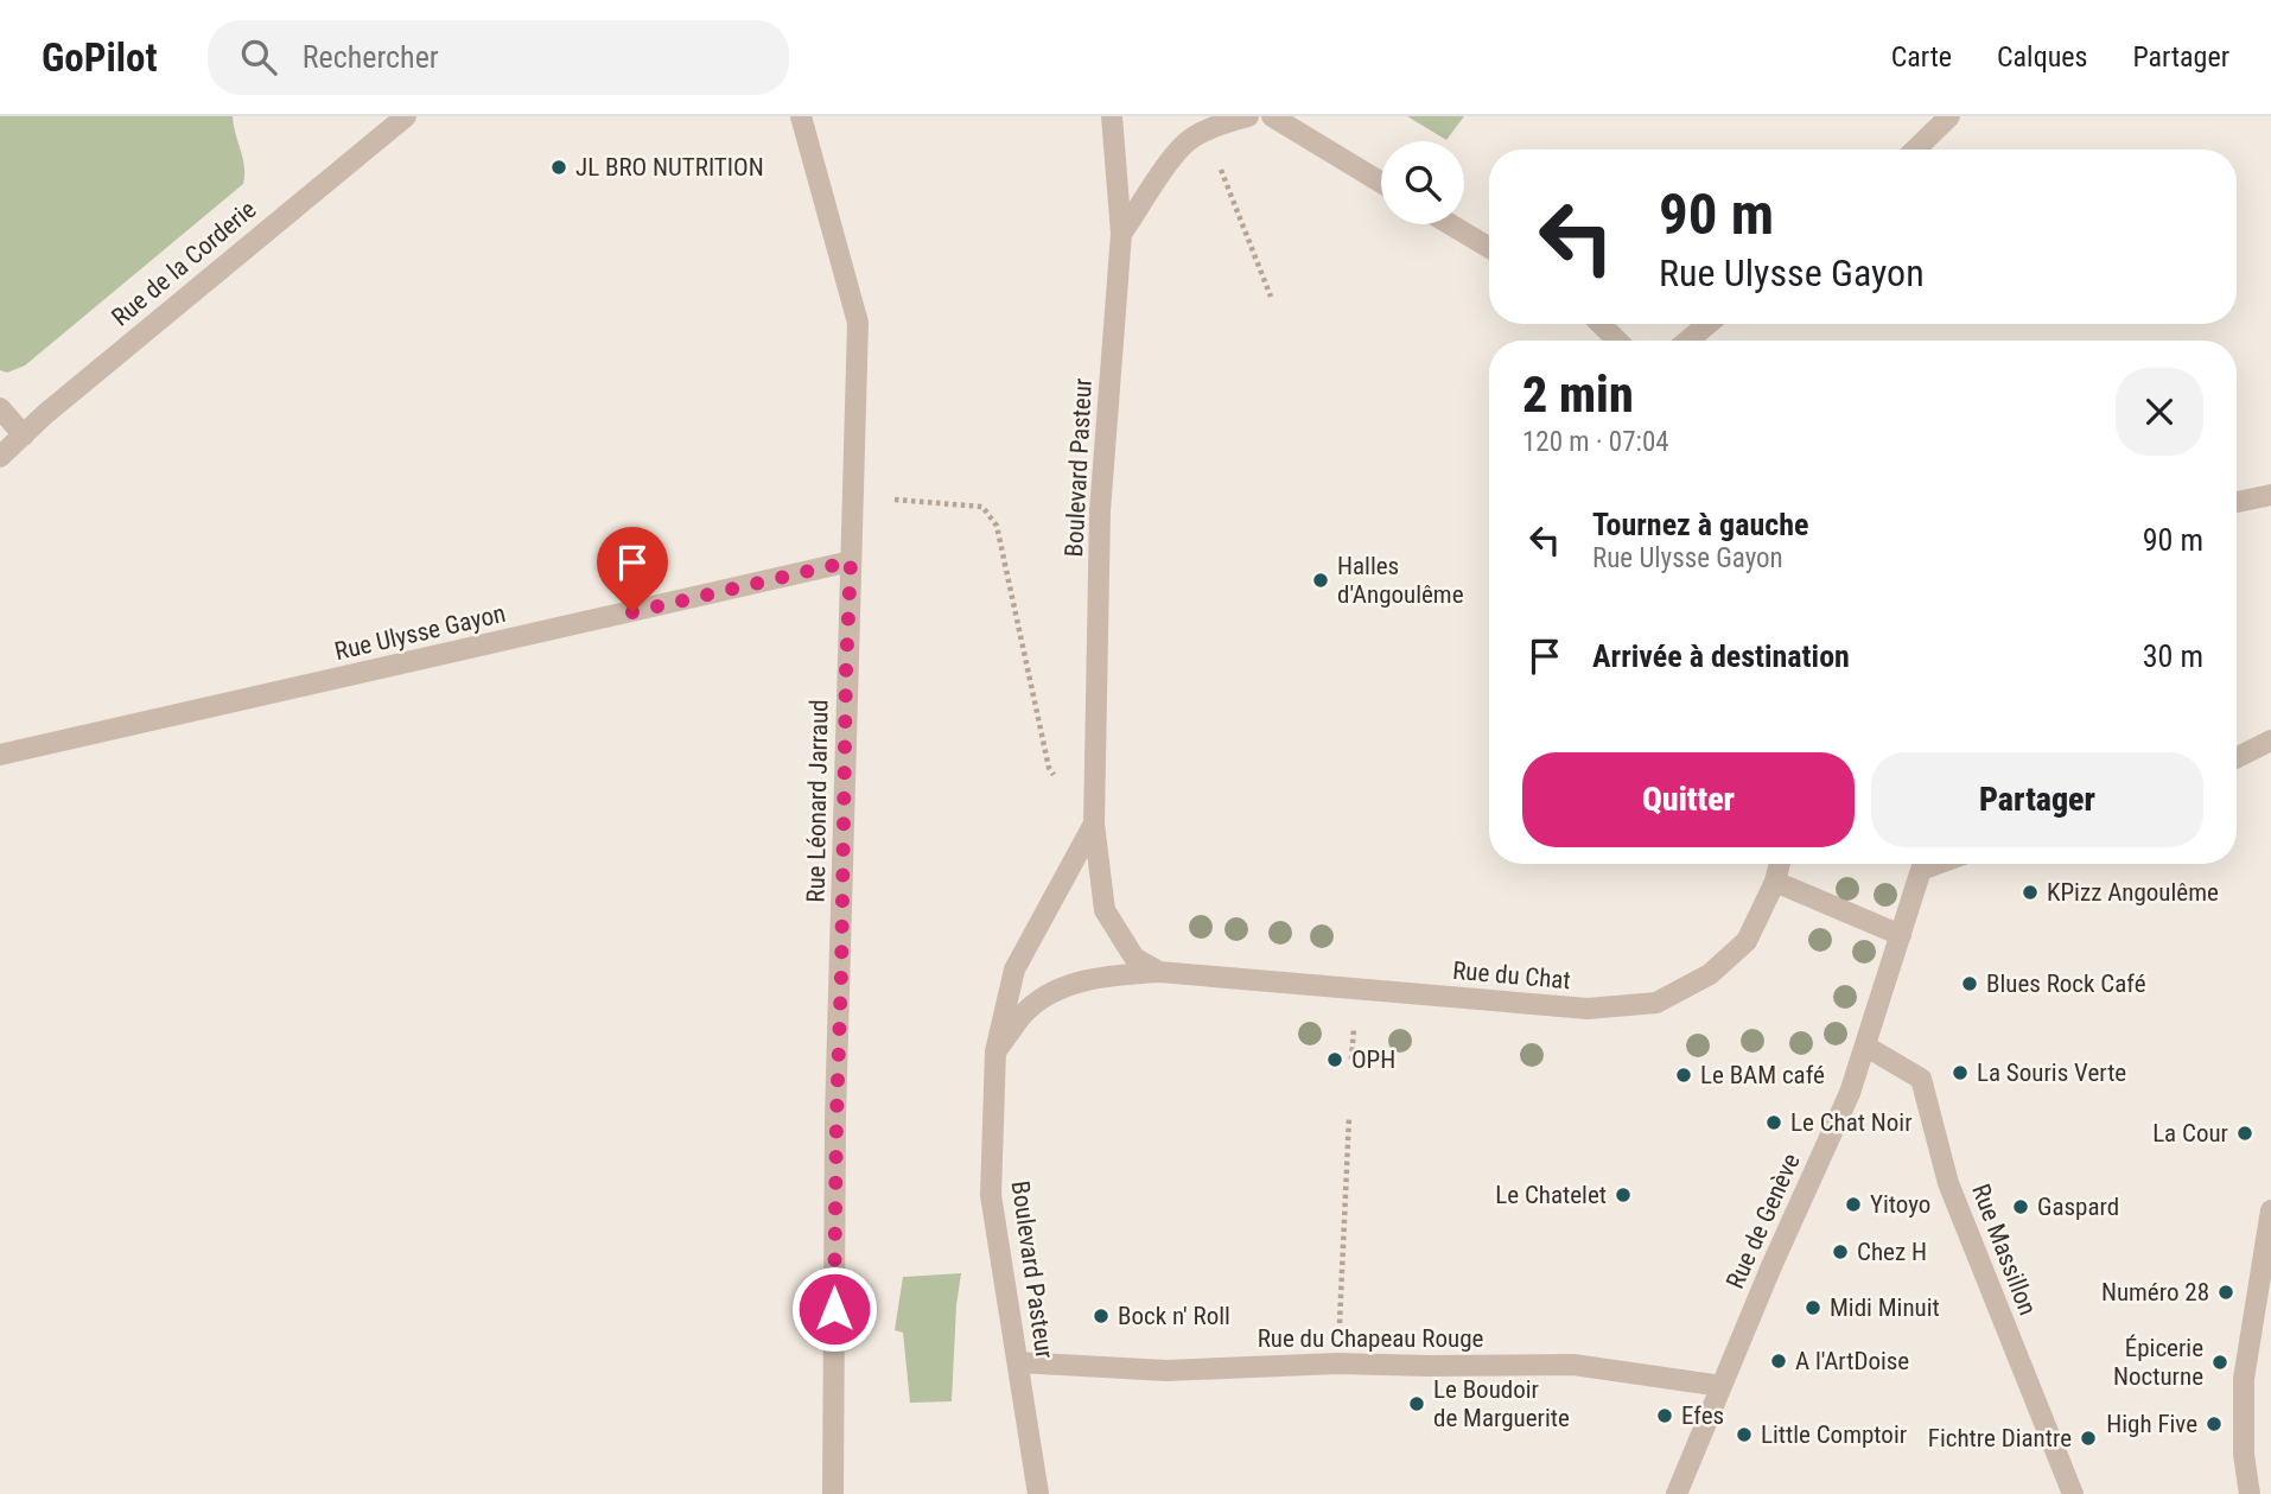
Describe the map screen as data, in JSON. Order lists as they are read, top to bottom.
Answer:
{
  "streets": {
    "street": [
      "Rue de la Corderie",
      "Boulevard Pasteur",
      "Rue Ulysse Gayon",
      "Rue Léonard Jarraud",
      "Rue du Chat",
      "Rue de Genève",
      "Rue Massillon",
      "Rue du Chapeau Rouge"
    ]
  },
  "crossings": [
    ["Boulevard Pasteur", "Rue du Chat"],
    ["Boulevard Pasteur", "Rue du Chapeau Rouge"],
    ["Rue Ulysse Gayon", "Rue Léonard Jarraud"],
    ["Rue de Genève", "Rue Massillon"],
    ["Rue de Genève", "Rue du Chapeau Rouge"]
  ],
  "places": [
    "JL BRO NUTRITION",
    "Halles d'Angoulême",
    "KPizz Angoulême",
    "Blues Rock Café",
    "OPH",
    "La Souris Verte",
    "Le BAM café",
    "Le Chat Noir",
    "La Cour",
    "Le Chatelet",
    "Yitoyo",
    "Gaspard",
    "Chez H",
    "Numéro 28",
    "Midi Minuit",
    "Bock n' Roll",
    "A l'ArtDoise",
    "Épicerie Nocturne",
    "Le Boudoir de Marguerite",
    "Efes",
    "High Five",
    "Little Comptoir",
    "Fichtre Diantre"
  ],
  "page": {
    "header": "GoPilot",
    "search": "Rechercher",
    "nav": ["Carte", "Calques", "Partager"],
    "turn": ["90 m", "Rue Ulysse Gayon"],
    "heading": ["2 min", "120 m · 07:04"],
    "list": [
      {
        "name": "Tournez à gauche",
        "note": "Rue Ulysse Gayon",
        "value": "90 m"
      },
      {
        "name": "Arrivée à destination",
        "value": "30 m"
      }
    ],
    "buttons": ["Quitter", "Partager"]
  }
}
